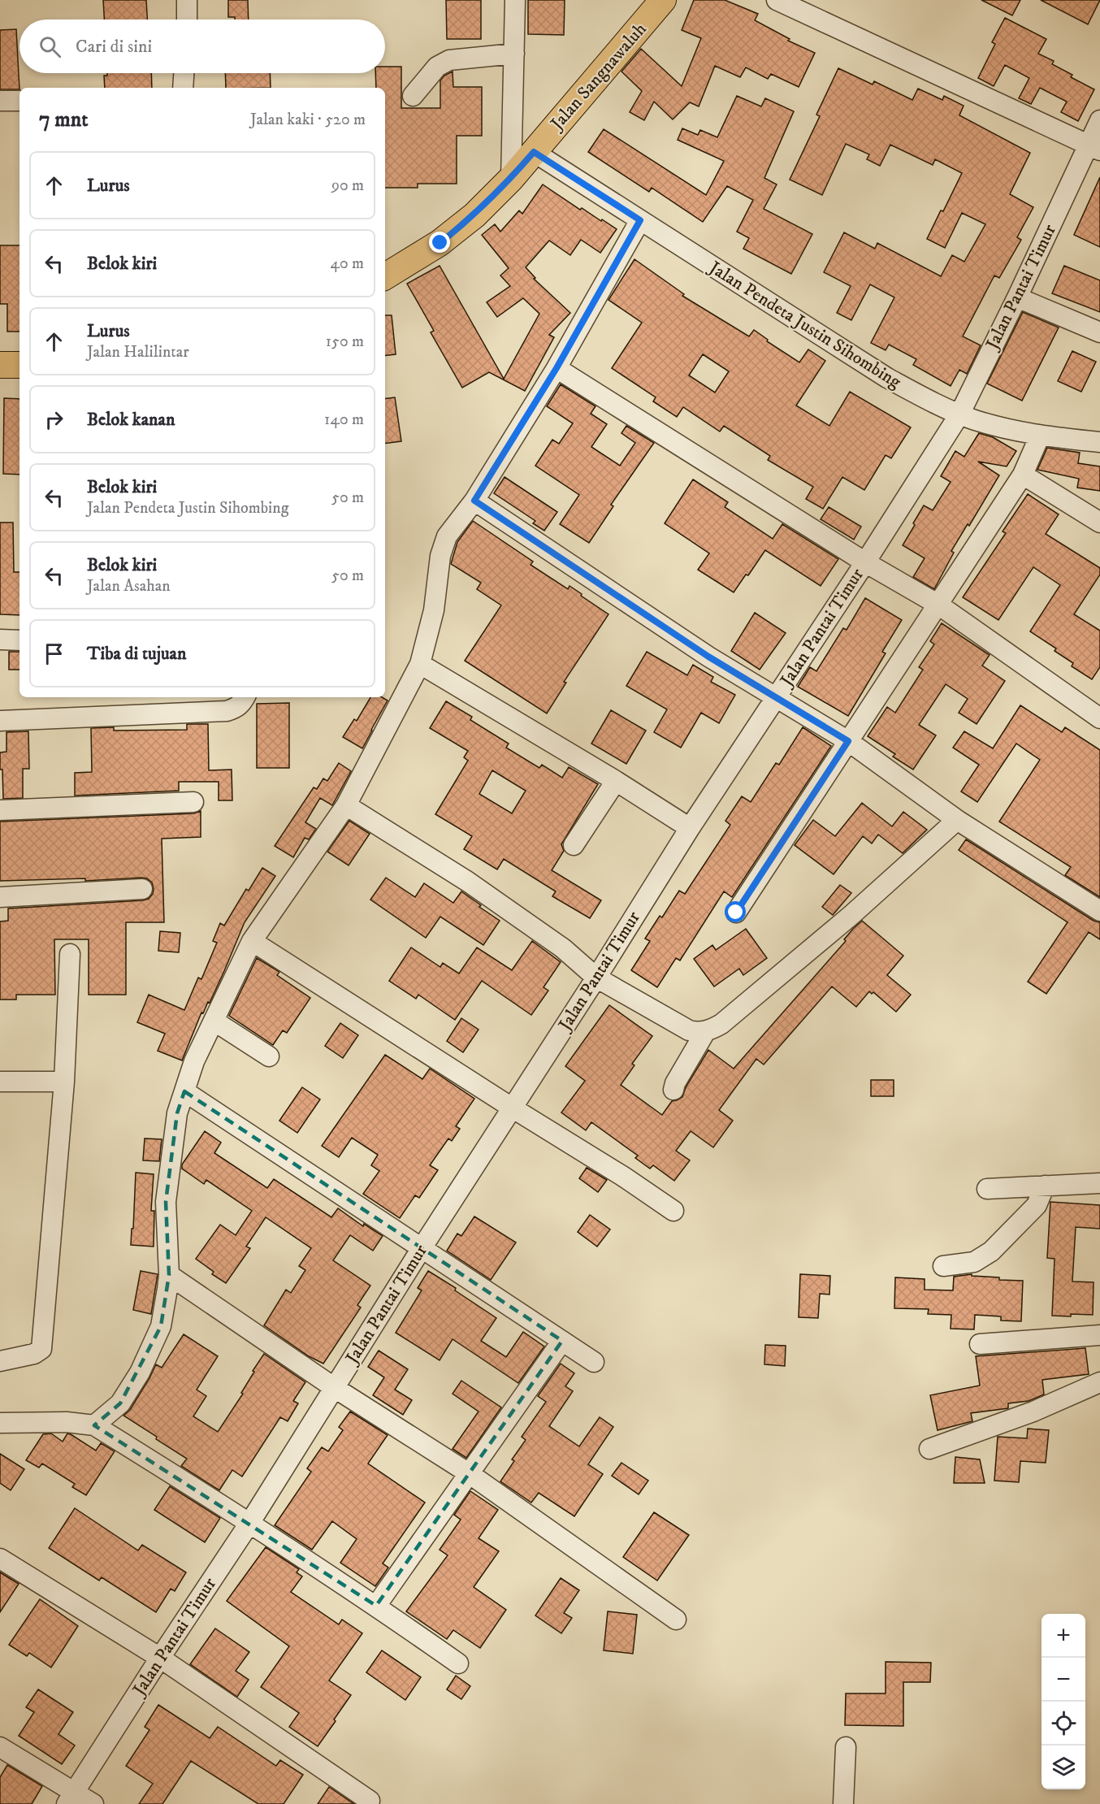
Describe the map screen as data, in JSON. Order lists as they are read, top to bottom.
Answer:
{
  "streets": {
    "main road": ["Jalan Sangnawaluh"],
    "street": ["Jalan Pantai Timur", "Jalan Pendeta Justin Sihombing"]
  },
  "crossings": [
    ["Jalan Sangnawaluh", "Jalan Pendeta Justin Sihombing"],
    ["Jalan Pantai Timur", "Jalan Pendeta Justin Sihombing"]
  ],
  "page": {
    "search": "Cari di sini",
    "heading": ["7 mnt", "Jalan kaki · 520 m"],
    "list": [
      ["Lurus", "90 m"],
      ["Belok kiri", "40 m"],
      ["Lurus", "Jalan Halilintar", "150 m"],
      ["Belok kanan", "140 m"],
      ["Belok kiri", "Jalan Pendeta Justin Sihombing", "50 m"],
      ["Belok kiri", "Jalan Asahan", "50 m"],
      "Tiba di tujuan"
    ],
    "map_buttons": ["+", "−"]
  }
}
